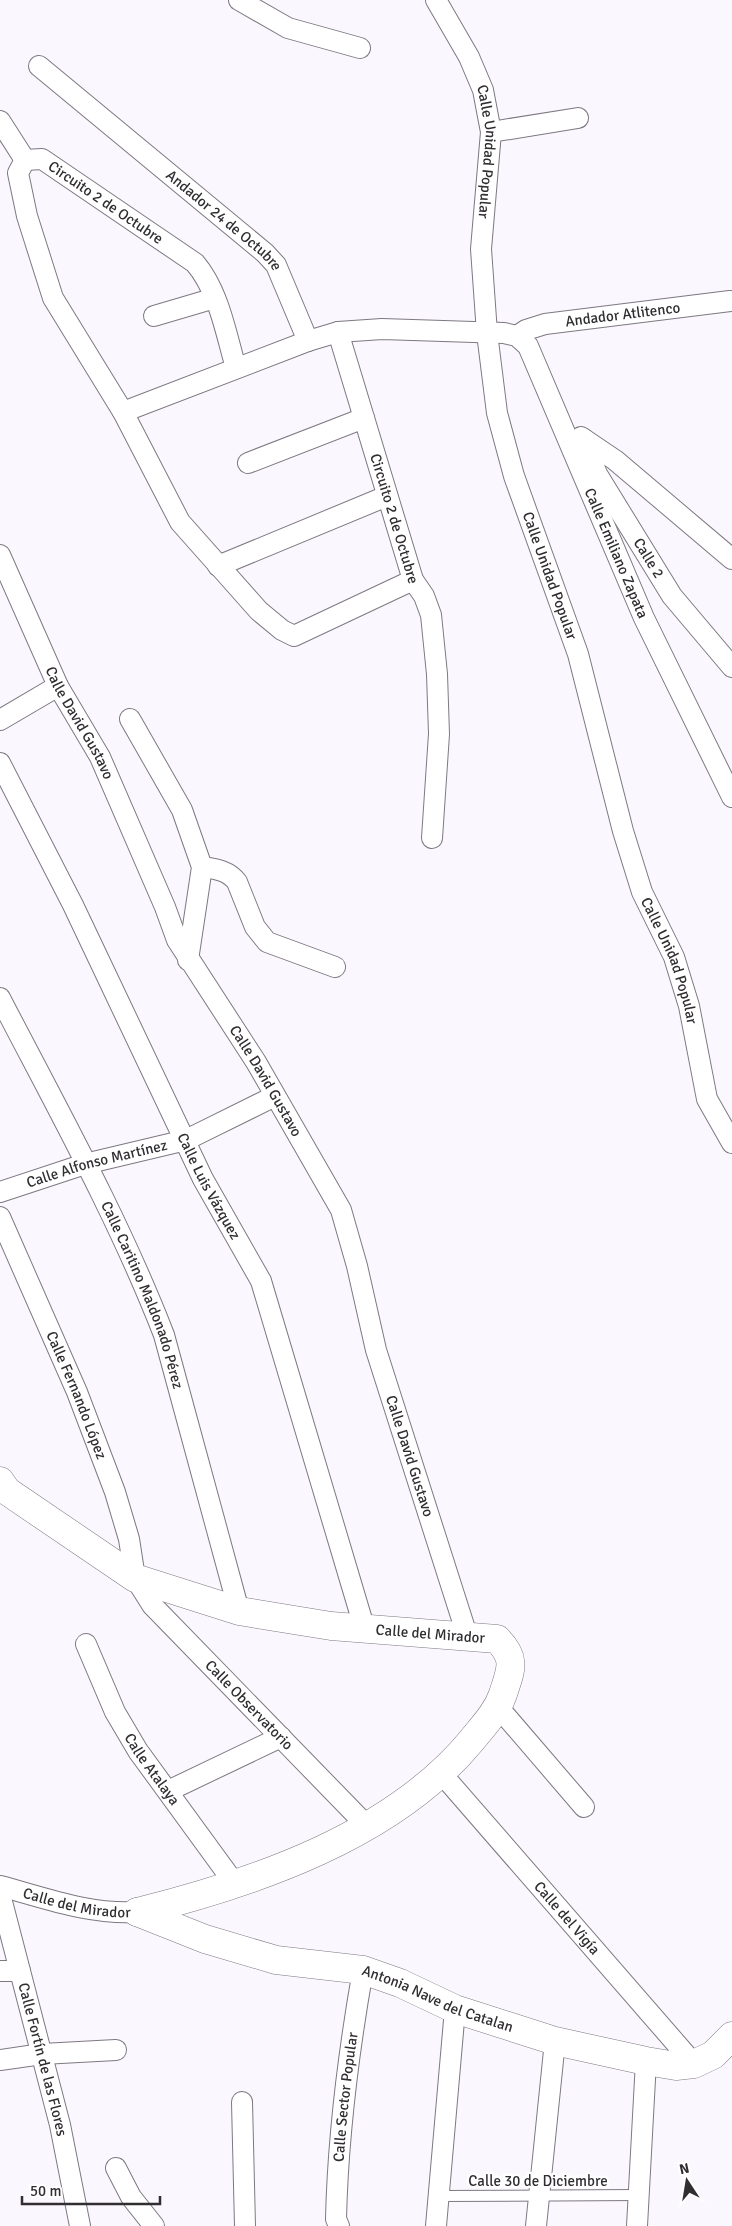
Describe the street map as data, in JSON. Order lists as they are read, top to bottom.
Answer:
{
  "streets": {
    "street": [
      "Calle Unidad Popular",
      "Circuito 2 de Octubre",
      "Andador 24 de Octubre",
      "Andador Atlitenco",
      "Calle Emiliano Zapata",
      "Calle 2",
      "Calle David Gustavo",
      "Calle Alfonso Martínez",
      "Calle Luis Vázquez",
      "Calle Caritino Maldonado Pérez",
      "Calle Fernando López",
      "Calle del Mirador",
      "Calle Observatorio",
      "Calle Atalaya",
      "Calle del Vigía",
      "Antonia Nave del Catalan",
      "Calle Fortín de las Flores",
      "Calle Sector Popular"
    ],
    "lane": ["Calle 30 de Diciembre"]
  },
  "crossings": [
    ["Andador Atlitenco", "Calle Emiliano Zapata"],
    ["Calle David Gustavo", "Calle Alfonso Martínez"],
    ["Calle David Gustavo", "Calle del Mirador"],
    ["Calle Alfonso Martínez", "Calle Luis Vázquez"],
    ["Calle Alfonso Martínez", "Calle Caritino Maldonado Pérez"],
    ["Calle Luis Vázquez", "Calle del Mirador"],
    ["Calle Caritino Maldonado Pérez", "Calle del Mirador"],
    ["Calle Fernando López", "Calle del Mirador"],
    ["Calle Fernando López", "Calle Observatorio"],
    ["Calle del Mirador", "Calle Observatorio"],
    ["Calle del Mirador", "Calle Atalaya"],
    ["Calle del Mirador", "Calle del Vigía"],
    ["Calle del Mirador", "Antonia Nave del Catalan"],
    ["Calle del Vigía", "Antonia Nave del Catalan"],
    ["Antonia Nave del Catalan", "Calle Sector Popular"]
  ],
  "scale_bar": "50 m",
  "north": "top"
}
